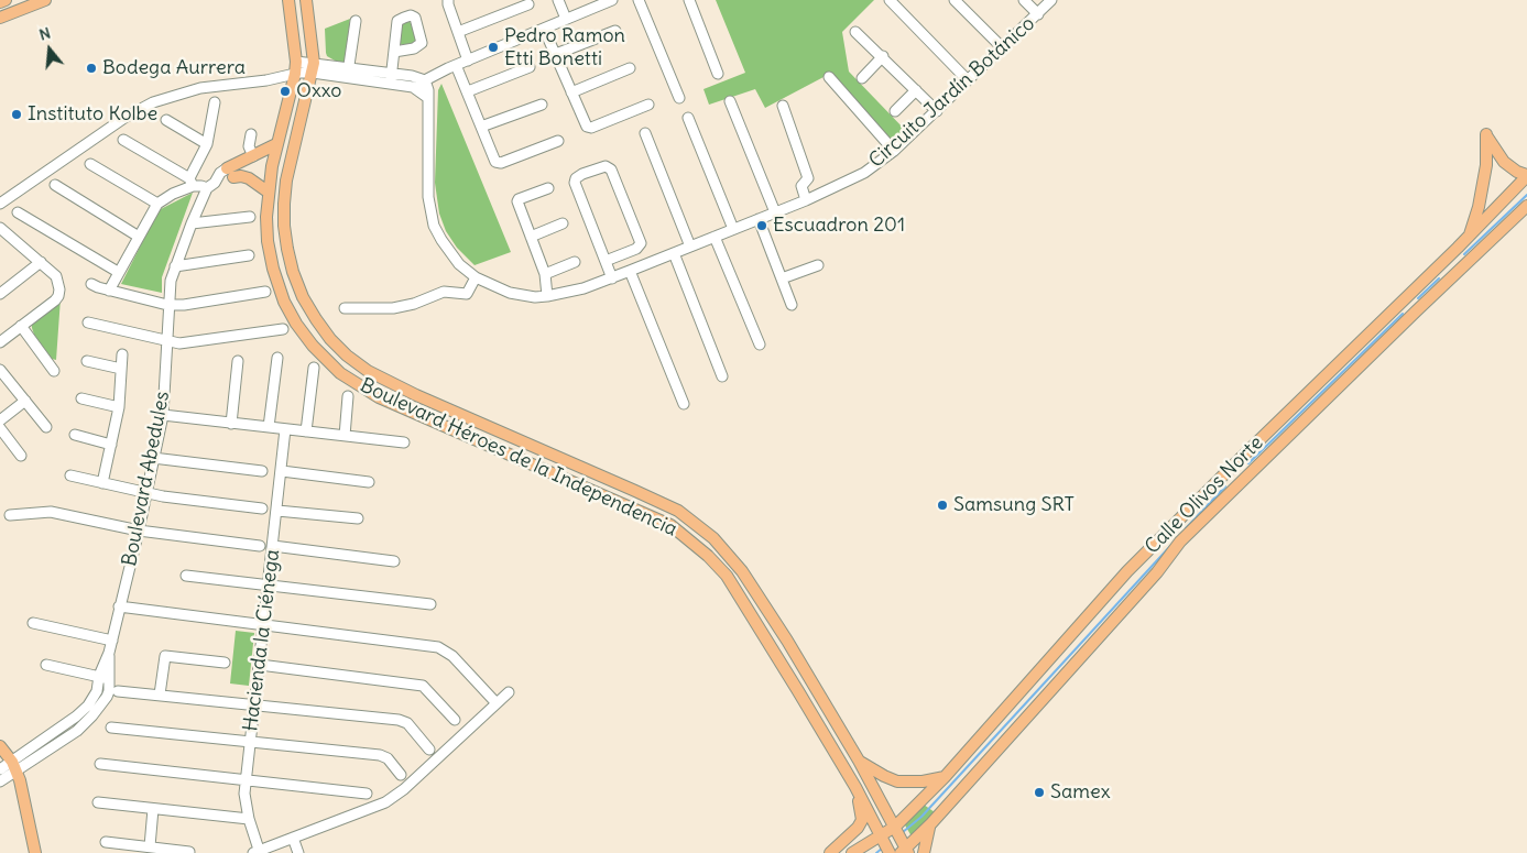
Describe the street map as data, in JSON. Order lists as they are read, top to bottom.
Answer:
{
  "streets": {
    "main road": ["Boulevard Héroes de la Independencia", "Calle Olivos Norte"],
    "street": ["Circuito Jardín Botánico", "Boulevard Abedules", "Hacienda la Ciénega"]
  },
  "crossings": [
    ["Boulevard Héroes de la Independencia", "Calle Olivos Norte"]
  ],
  "places": [
    "Pedro Ramon Etti Bonetti",
    "Bodega Aurrera",
    "Oxxo",
    "Instituto Kolbe",
    "Escuadron 201",
    "Samsung SRT",
    "Samex"
  ],
  "north": "top"
}
